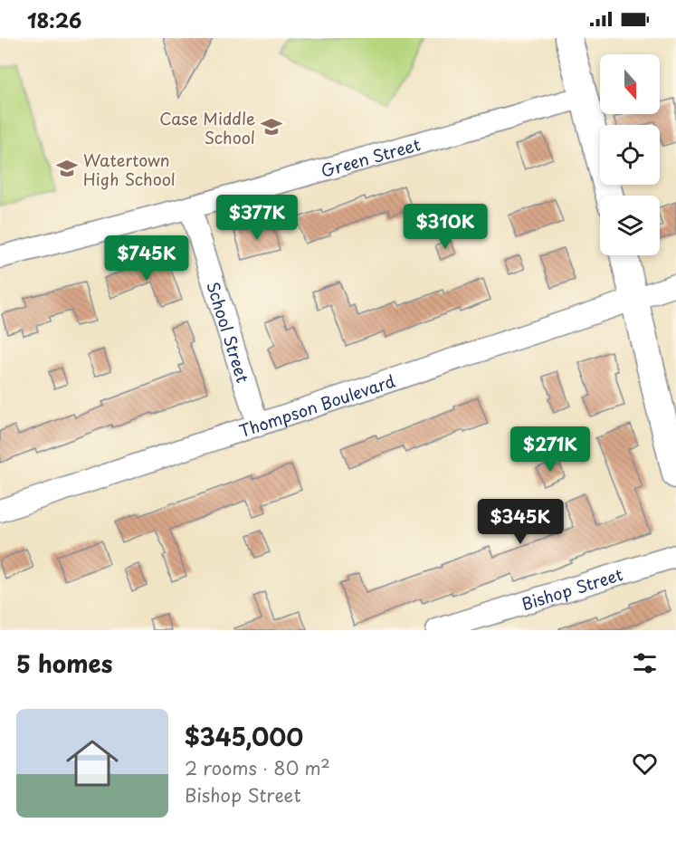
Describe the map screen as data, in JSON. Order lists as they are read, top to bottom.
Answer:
{
  "streets": {
    "street": [
      "Green Street",
      "School Street",
      "Thompson Boulevard",
      "Bishop Street"
    ]
  },
  "crossings": [
    ["Green Street", "School Street"],
    ["School Street", "Thompson Boulevard"]
  ],
  "places": {
    "school or university": ["Case Middle School", "Watertown High School"]
  },
  "north": "bottom",
  "page": {
    "status": "18:26",
    "price": [
      "$377K",
      "$310K",
      "$745K",
      "$271K",
      "$345K"
    ],
    "heading": "5 homes",
    "list": [
      {
        "name": "$345,000",
        "note": "2 rooms · 80 m² · Bishop Street"
      }
    ]
  }
}
